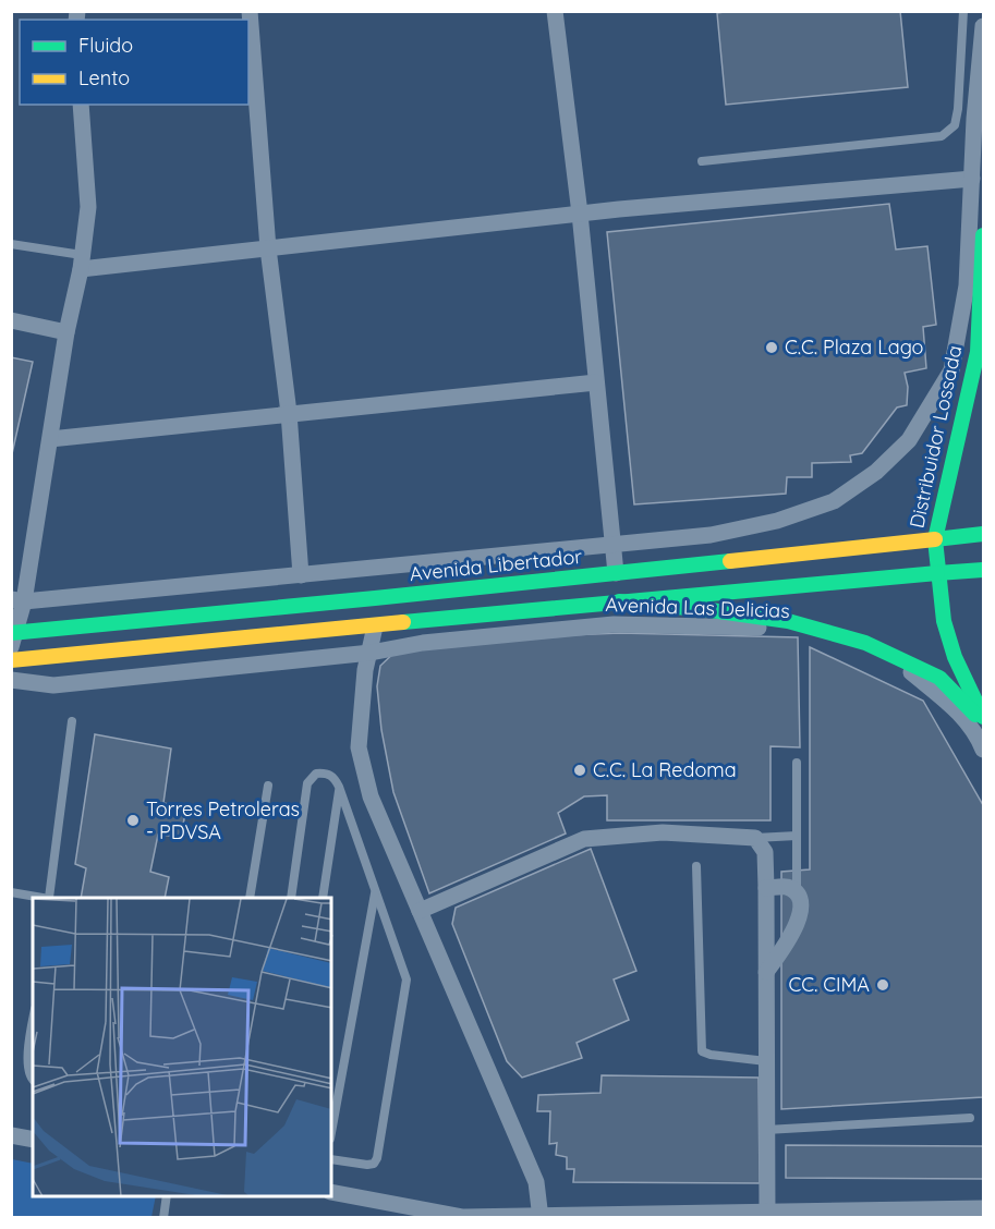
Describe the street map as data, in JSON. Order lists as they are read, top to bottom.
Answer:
{
  "streets": {
    "main road": ["Distribuidor Lossada", "Avenida Libertador"],
    "street": ["Avenida Las Delicias"]
  },
  "crossings": [
    ["Distribuidor Lossada", "Avenida Libertador"]
  ],
  "places": [
    "C.C. Plaza Lago",
    "C.C. La Redoma",
    "Torres Petroleras - PDVSA",
    "CC. CIMA"
  ],
  "legend": ["Fluido", "Lento"]
}
